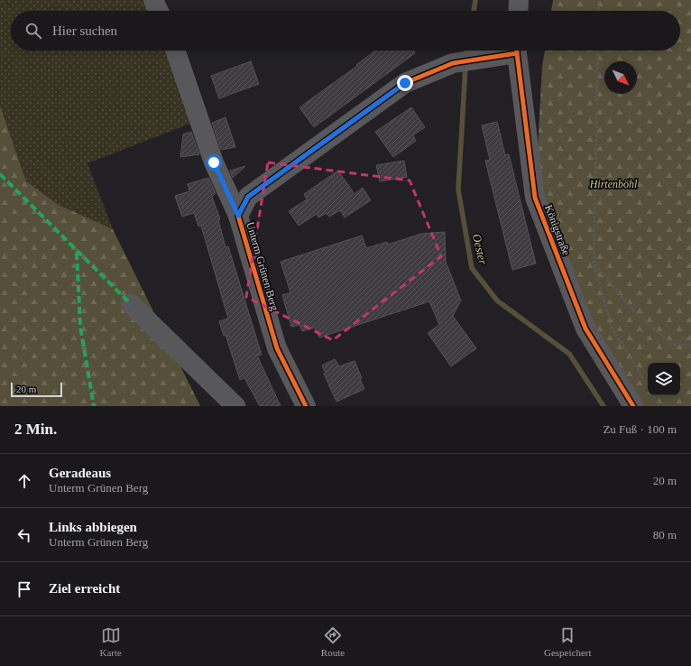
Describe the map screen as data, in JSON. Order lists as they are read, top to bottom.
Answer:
{
  "streets": {
    "street": ["Königstraße", "Unterm Grünen Berg"]
  },
  "water": ["Oester"],
  "parks": ["Hirtenböhl"],
  "scale_bar": "20 m",
  "north": "bottom right",
  "page": {
    "search": "Hier suchen",
    "scale": "20 m",
    "heading": ["2 Min.", "Zu Fuß · 100 m"],
    "list": [
      ["Geradeaus", "Unterm Grünen Berg", "20 m"],
      ["Links abbiegen", "Unterm Grünen Berg", "80 m"],
      "Ziel erreicht"
    ],
    "nav": ["Karte", "Route", "Gespeichert"]
  }
}
